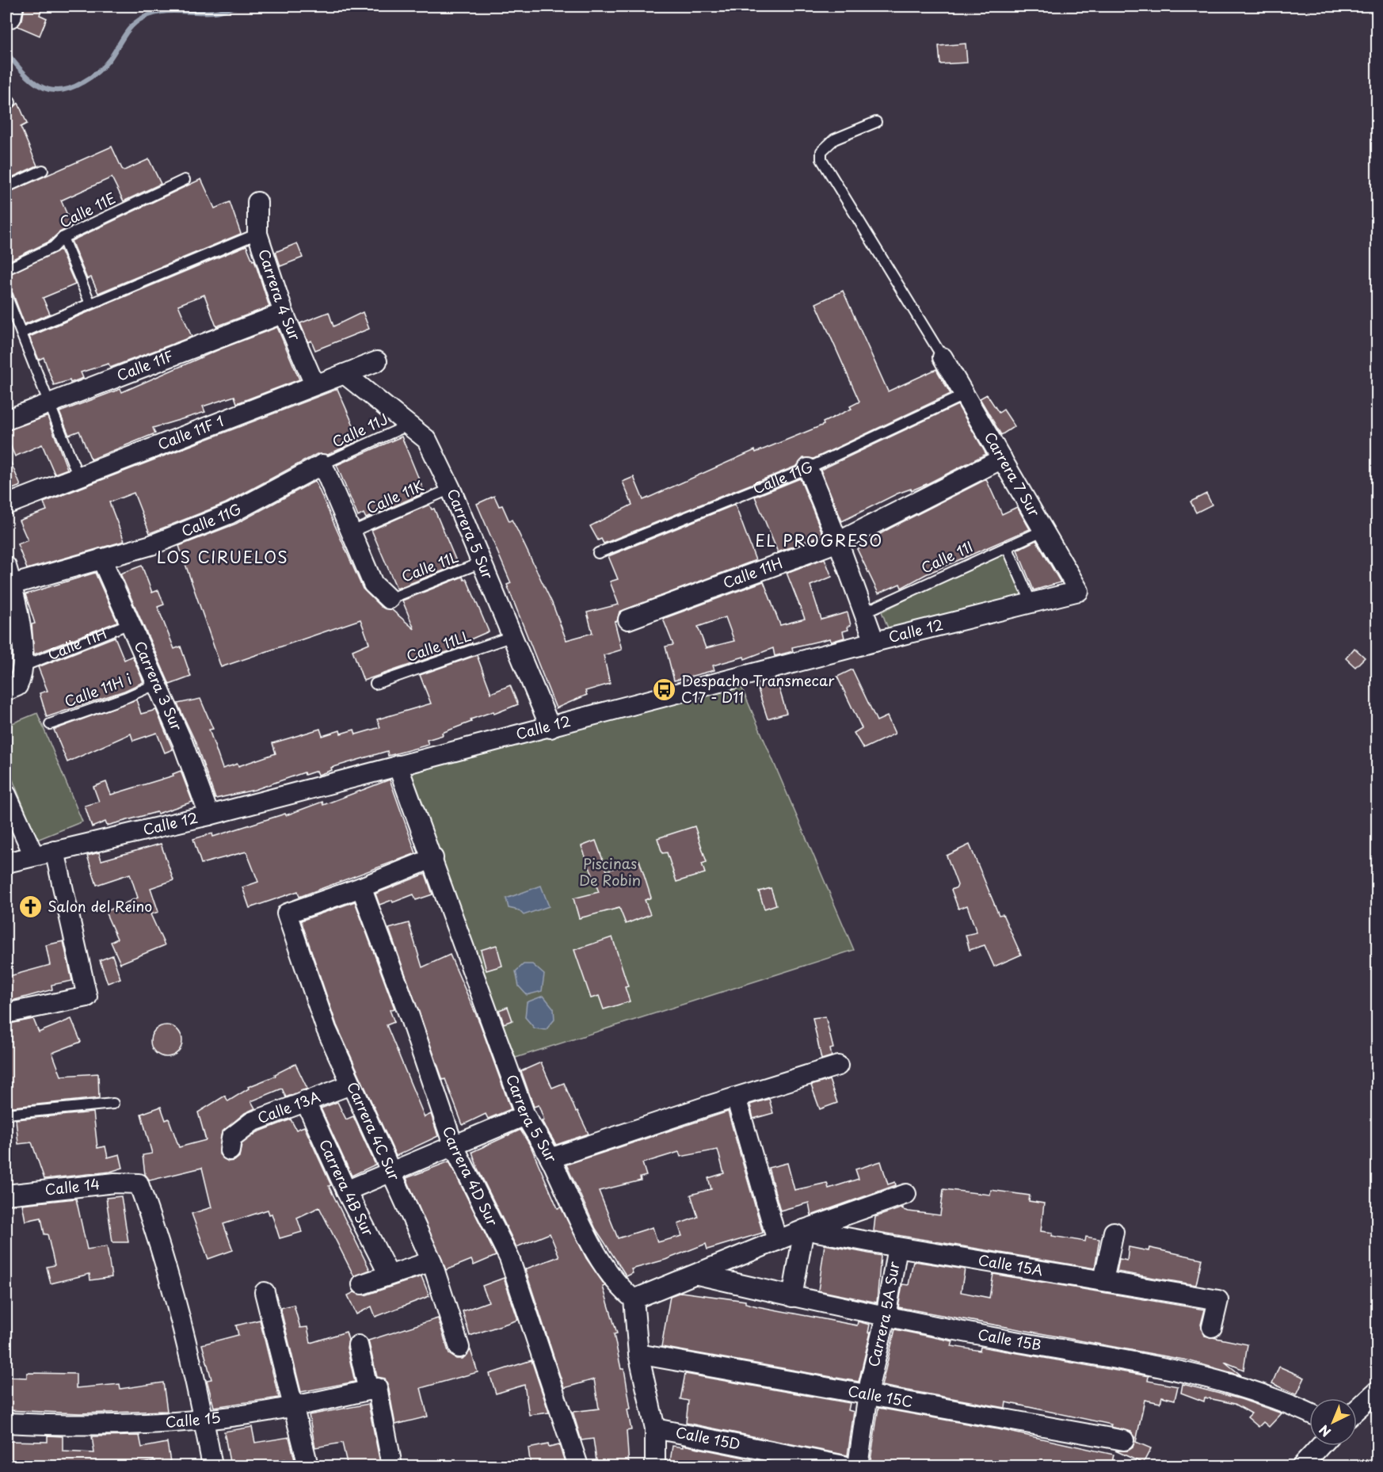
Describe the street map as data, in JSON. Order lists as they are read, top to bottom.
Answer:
{
  "streets": {
    "street": [
      "Carrera 4 Sur",
      "Calle 11F",
      "Calle 11F 1",
      "Carrera 7 Sur",
      "Calle 11G",
      "Carrera 5 Sur",
      "Calle 11H",
      "Calle 12",
      "Carrera 3 Sur",
      "Calle 13A",
      "Carrera 4C Sur",
      "Carrera 4D Sur",
      "Calle 14",
      "Carrera 4B Sur",
      "Calle 15A",
      "Carrera 5A Sur",
      "Calle 15B",
      "Calle 15C",
      "Calle 15",
      "Calle 15D"
    ],
    "lane": [
      "Calle 11E",
      "Calle 11J",
      "Calle 11K",
      "Calle 11I",
      "Calle 11L",
      "Calle 11LL",
      "Calle 11H i"
    ]
  },
  "crossings": [
    ["Carrera 4 Sur", "Calle 11F"],
    ["Carrera 4 Sur", "Calle 11F 1"],
    ["Calle 11J", "Calle 11G"],
    ["Calle 11J", "Carrera 5 Sur"],
    ["Calle 11F 1", "Carrera 5 Sur"],
    ["Carrera 7 Sur", "Calle 11G"],
    ["Carrera 7 Sur", "Calle 11I"],
    ["Carrera 7 Sur", "Calle 11H"],
    ["Carrera 7 Sur", "Calle 12"],
    ["Calle 11G", "Carrera 3 Sur"],
    ["Calle 11K", "Carrera 5 Sur"],
    ["Carrera 5 Sur", "Calle 11L"],
    ["Carrera 5 Sur", "Calle 12"],
    ["Carrera 5 Sur", "Calle 11LL"],
    ["Calle 11H", "Carrera 3 Sur"],
    ["Calle 12", "Carrera 3 Sur"],
    ["Carrera 3 Sur", "Calle 11H i"],
    ["Calle 13A", "Carrera 4C Sur"],
    ["Calle 13A", "Carrera 4B Sur"],
    ["Carrera 4C Sur", "Carrera 4D Sur"],
    ["Calle 14", "Calle 15"],
    ["Calle 15A", "Carrera 5A Sur"],
    ["Carrera 5A Sur", "Calle 15B"],
    ["Carrera 5A Sur", "Calle 15C"]
  ],
  "districts": ["EL PROGRESO", "LOS CIRUELOS"],
  "parks": ["Piscinas De Robin"],
  "places": {
    "bus stop": ["Despacho Transmecar C17 - D11"],
    "church": ["Salon del Reino"]
  },
  "north": "bottom left"
}
